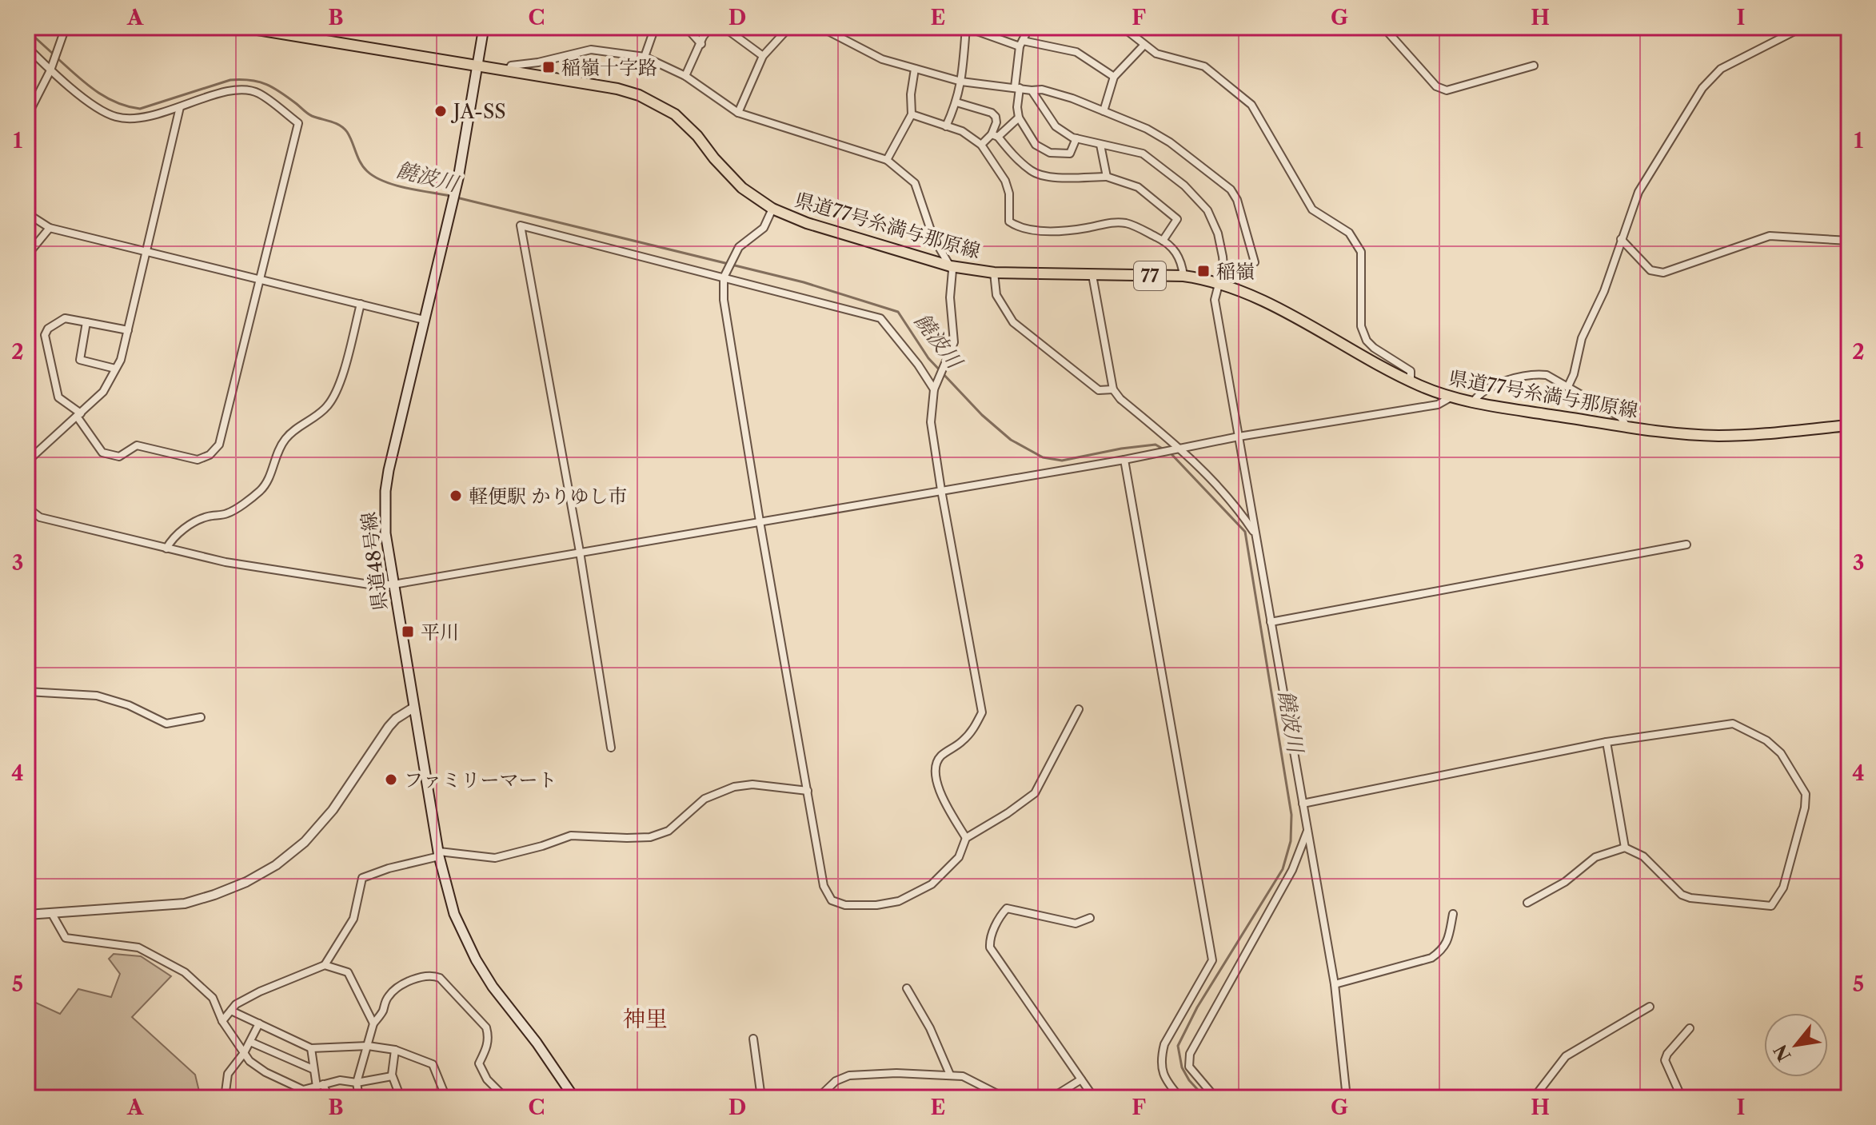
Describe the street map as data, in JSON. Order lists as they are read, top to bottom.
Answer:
{
  "streets": {
    "main road": ["県道77号糸満与那原線", "77", "県道48号線"]
  },
  "crossings": [
    ["県道77号糸満与那原線", "県道48号線"]
  ],
  "districts": ["神里"],
  "water": ["饒波川"],
  "places": {
    "transit": ["稲嶺十字路", "稲嶺", "平川"],
    "other": ["JA-SS", "軽便駅 かりゆし市", "ファミリーマート"]
  },
  "north": "bottom left",
  "grid": {
    "columns": [
      "A",
      "B",
      "C",
      "D",
      "E",
      "F",
      "G",
      "H",
      "I"
    ],
    "rows": [
      "1",
      "2",
      "3",
      "4",
      "5"
    ]
  }
}
